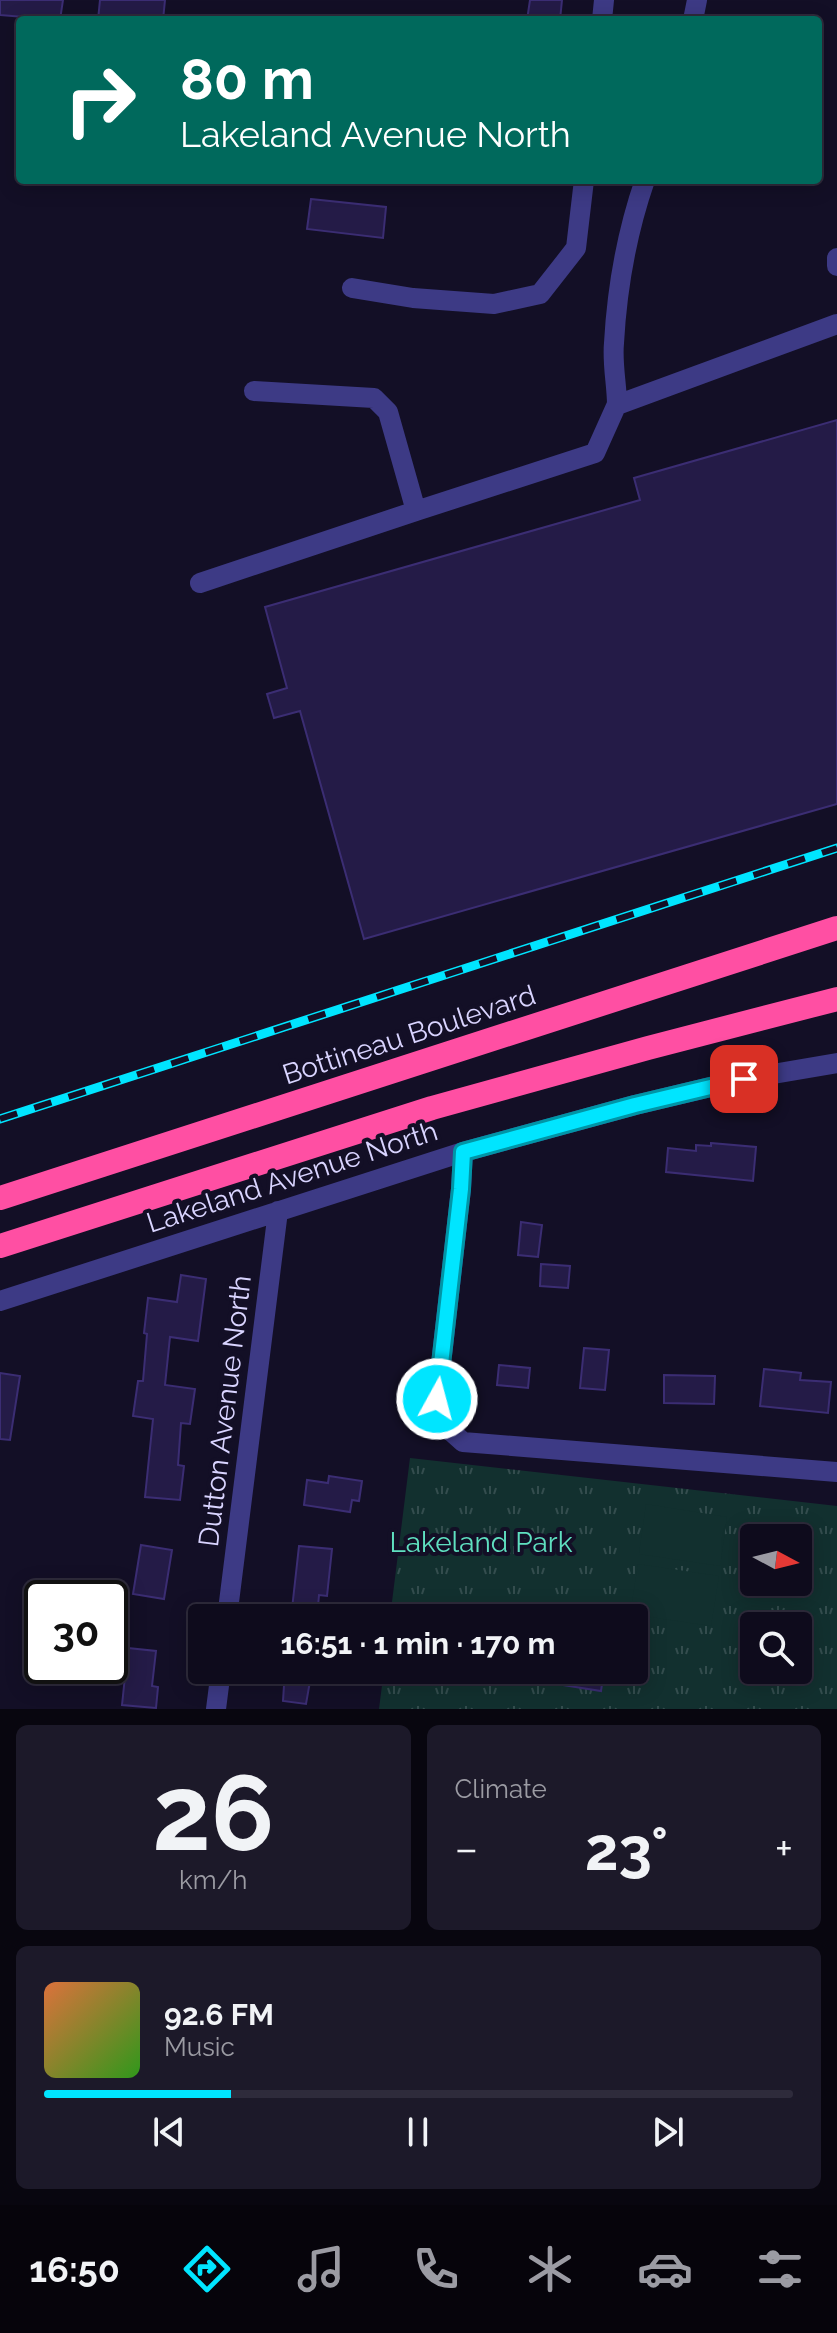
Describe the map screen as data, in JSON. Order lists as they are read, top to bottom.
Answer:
{
  "streets": {
    "highway": ["Bottineau Boulevard"],
    "street": ["Lakeland Avenue North", "Dutton Avenue North"]
  },
  "crossings": [
    ["Lakeland Avenue North", "Dutton Avenue North"]
  ],
  "parks": ["Lakeland Park"],
  "north": "right",
  "page": {
    "turn": ["80 m", "Lakeland Avenue North"],
    "limit": "30",
    "trip": "16:51 · 1 min · 170 m",
    "tile": [
      ["26", "km/h"],
      "Climate"
    ],
    "heat": ["−", "23°", "+"],
    "song": ["92.6 FM", "Music"],
    "tabs": "16:50"
  }
}
